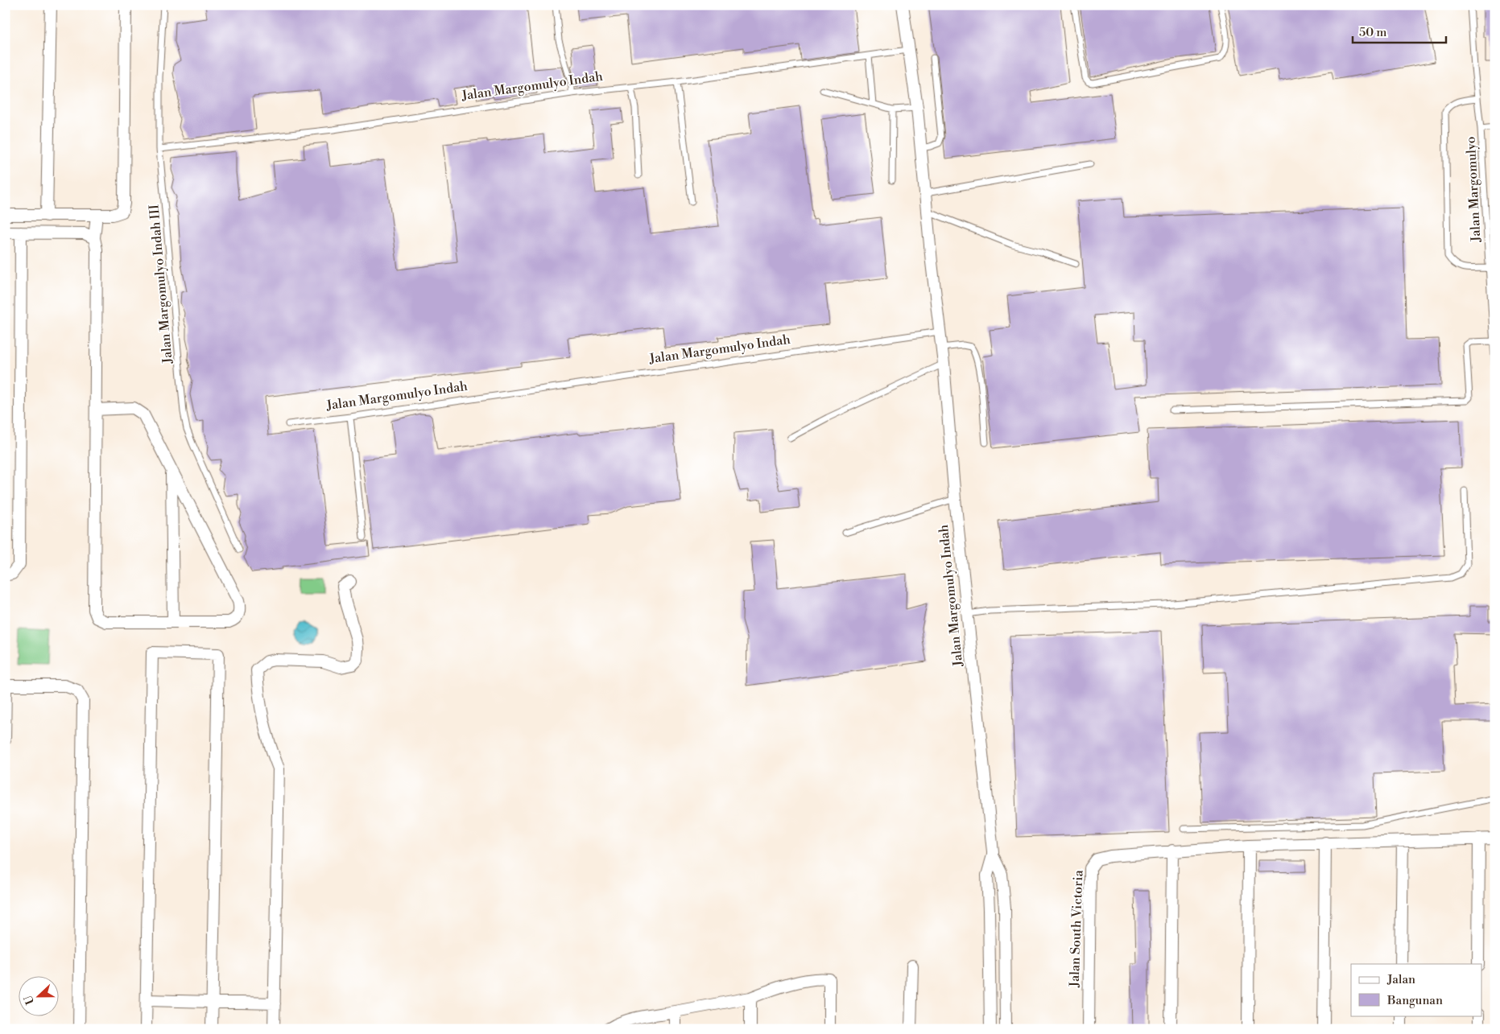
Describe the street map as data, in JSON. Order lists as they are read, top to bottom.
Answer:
{
  "streets": {
    "street": ["Jalan Margomulyo Indah", "Jalan South Victoria"],
    "lane": ["Jalan Margomulyo", "Jalan Margomulyo Indah III"]
  },
  "crossings": [
    ["Jalan Margomulyo Indah", "Jalan Margomulyo Indah III"]
  ],
  "legend": ["Jalan", "Bangunan"],
  "scale_bar": "50 m",
  "north": "left"
}
